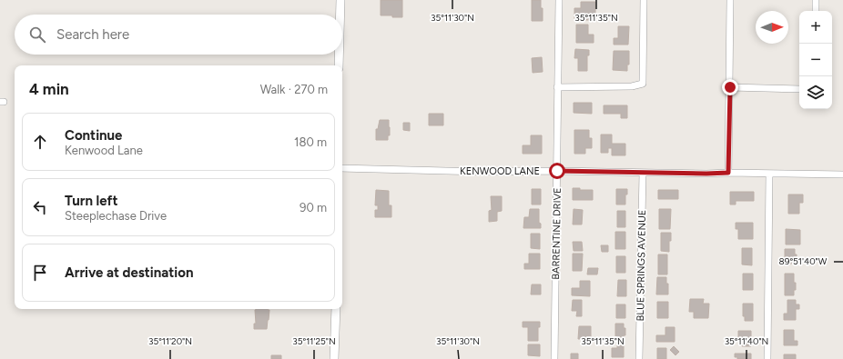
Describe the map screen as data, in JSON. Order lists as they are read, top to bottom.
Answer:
{
  "streets": {
    "street": ["KENWOOD LANE", "BARRENTINE DRIVE", "BLUE SPRINGS AVENUE"]
  },
  "crossings": [
    ["KENWOOD LANE", "BARRENTINE DRIVE"],
    ["KENWOOD LANE", "BLUE SPRINGS AVENUE"]
  ],
  "north": "right",
  "page": {
    "map_buttons": ["+", "−"],
    "search": "Search here",
    "heading": ["4 min", "Walk · 270 m"],
    "list": [
      ["Continue", "Kenwood Lane", "180 m"],
      ["Turn left", "Steeplechase Drive", "90 m"],
      "Arrive at destination"
    ]
  },
  "coordinates": [
    "35°11'30\"N",
    "35°11'35\"N",
    "89°51'40\"W",
    "35°11'20\"N",
    "35°11'25\"N",
    "35°11'40\"N"
  ]
}
